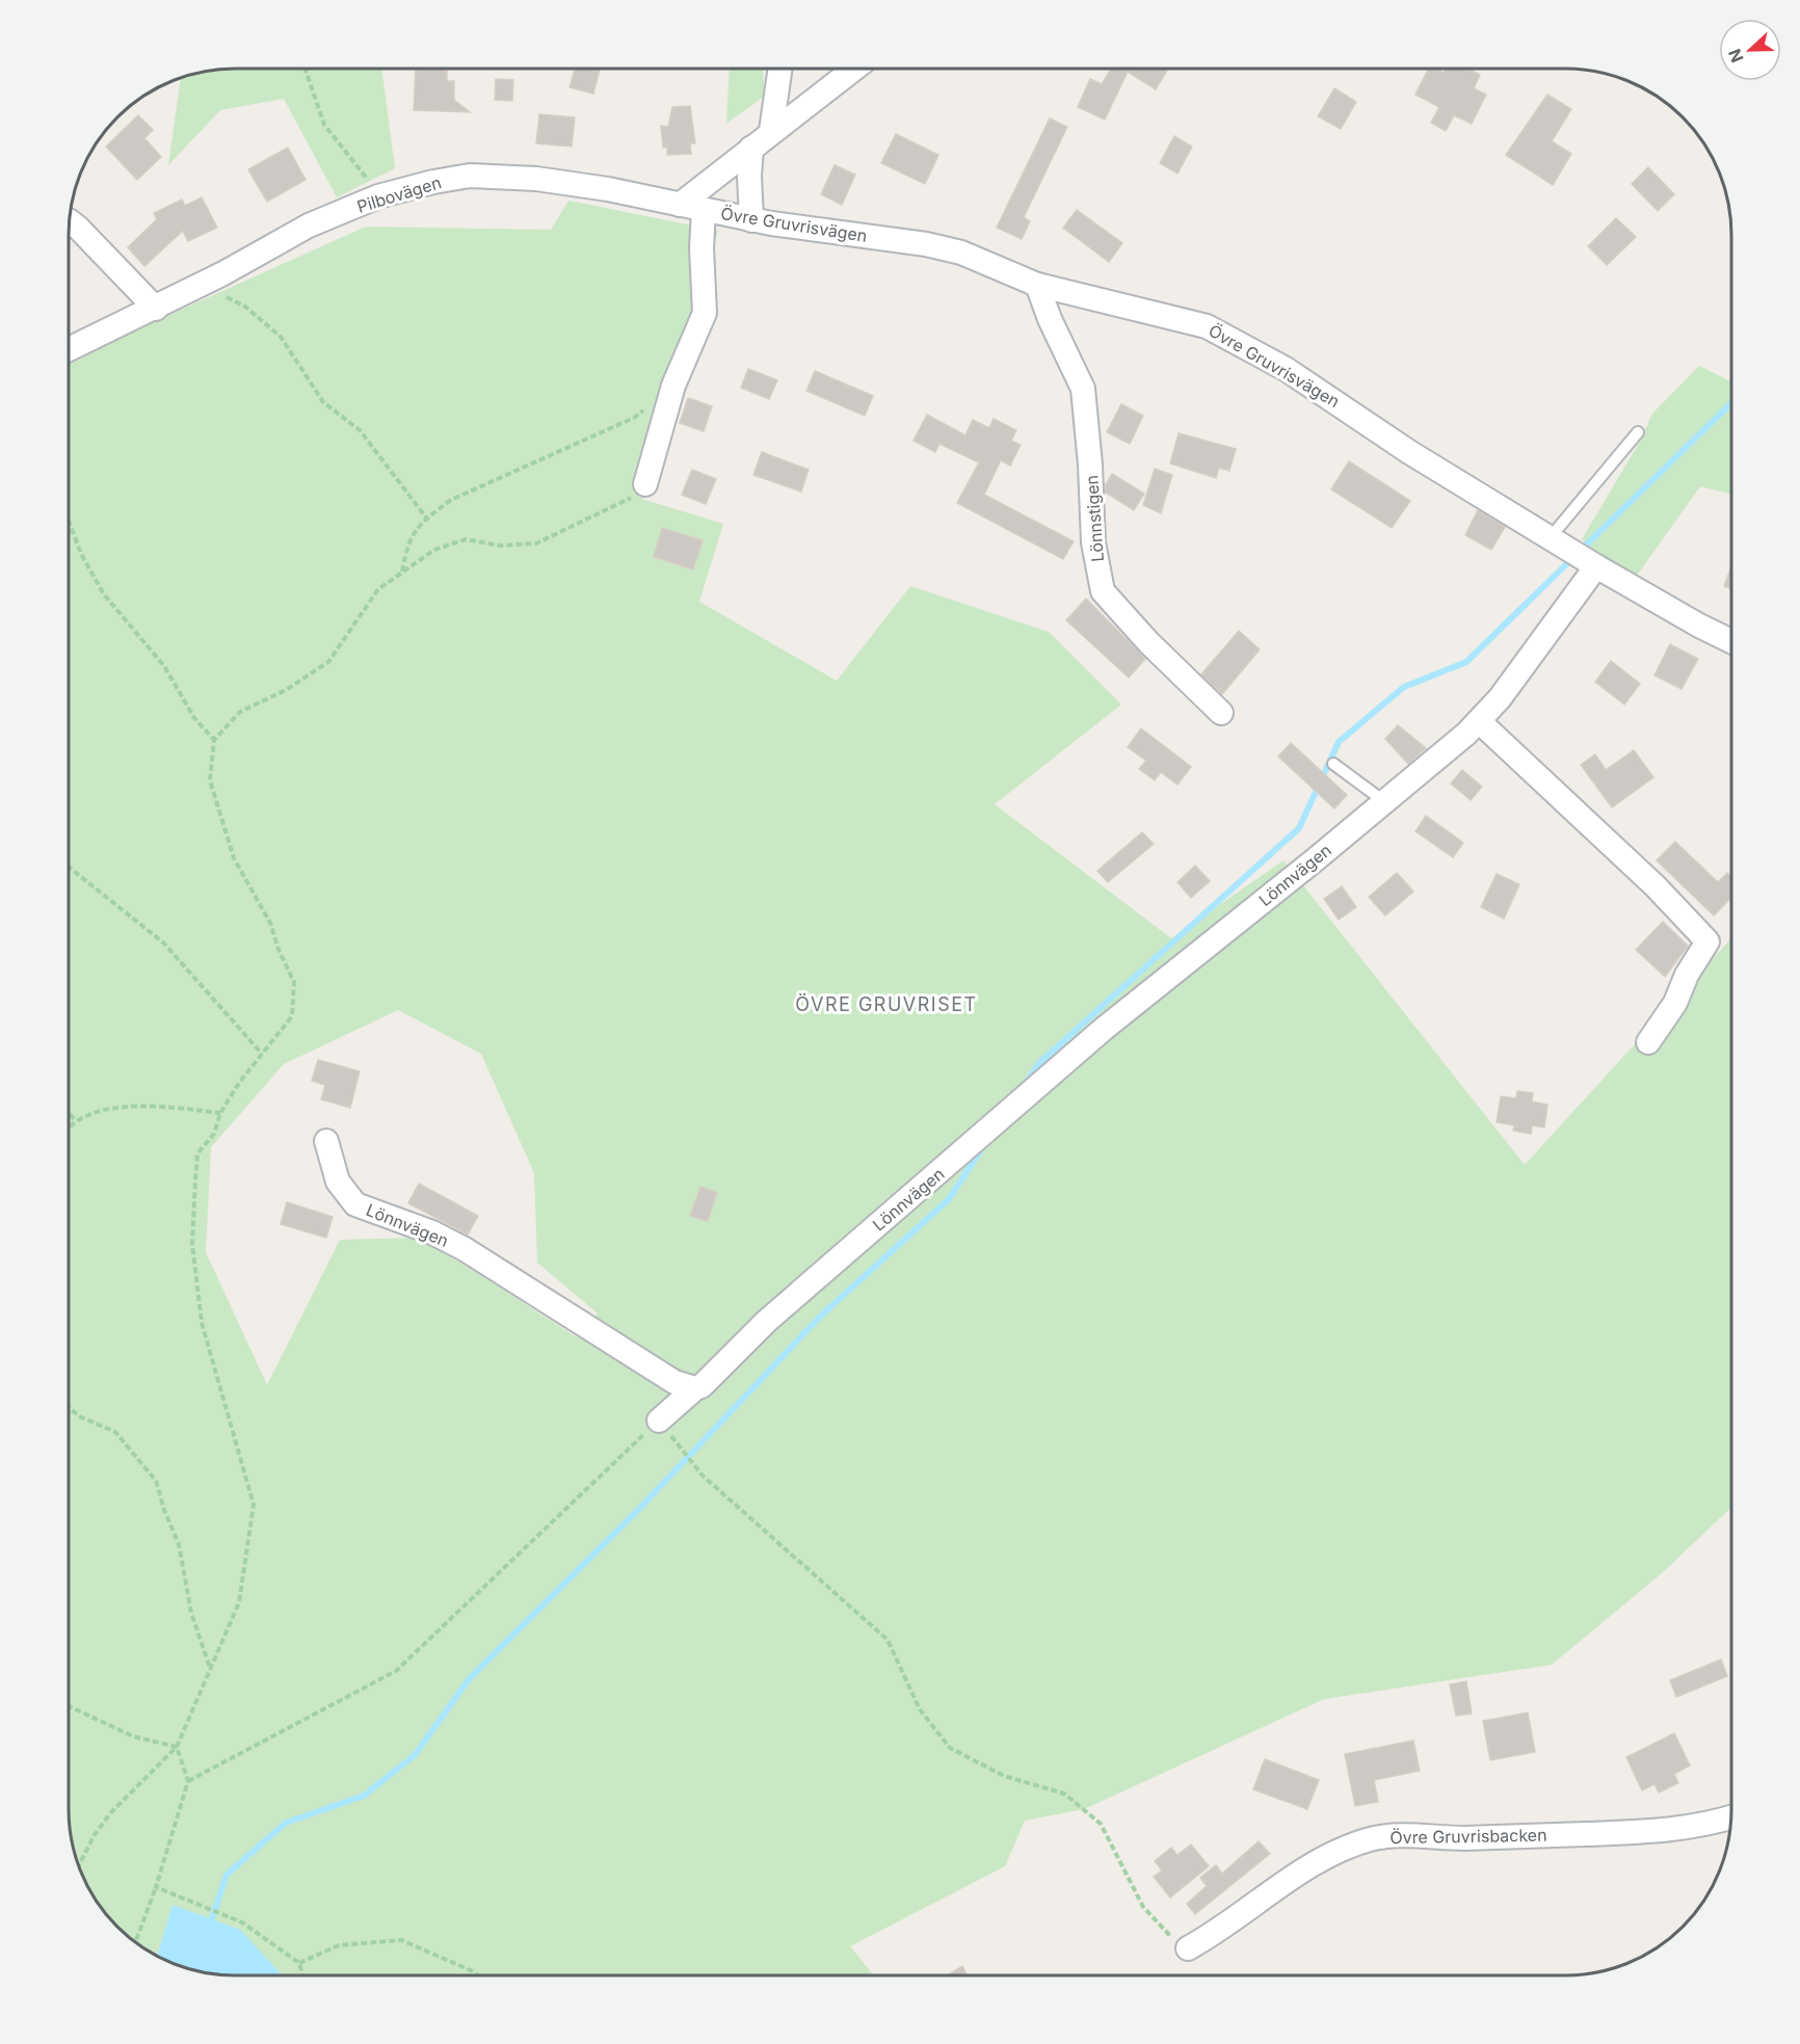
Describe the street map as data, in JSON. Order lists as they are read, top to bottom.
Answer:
{
  "streets": {
    "street": [
      "Pilbovägen",
      "Övre Gruvrisvägen",
      "Lönnstigen",
      "Lönnvägen",
      "Övre Gruvrisbacken"
    ]
  },
  "crossings": [
    ["Pilbovägen", "Övre Gruvrisvägen"],
    ["Övre Gruvrisvägen", "Lönnstigen"],
    ["Övre Gruvrisvägen", "Lönnvägen"]
  ],
  "districts": ["ÖVRE GRUVRISET"],
  "north": "left"
}
